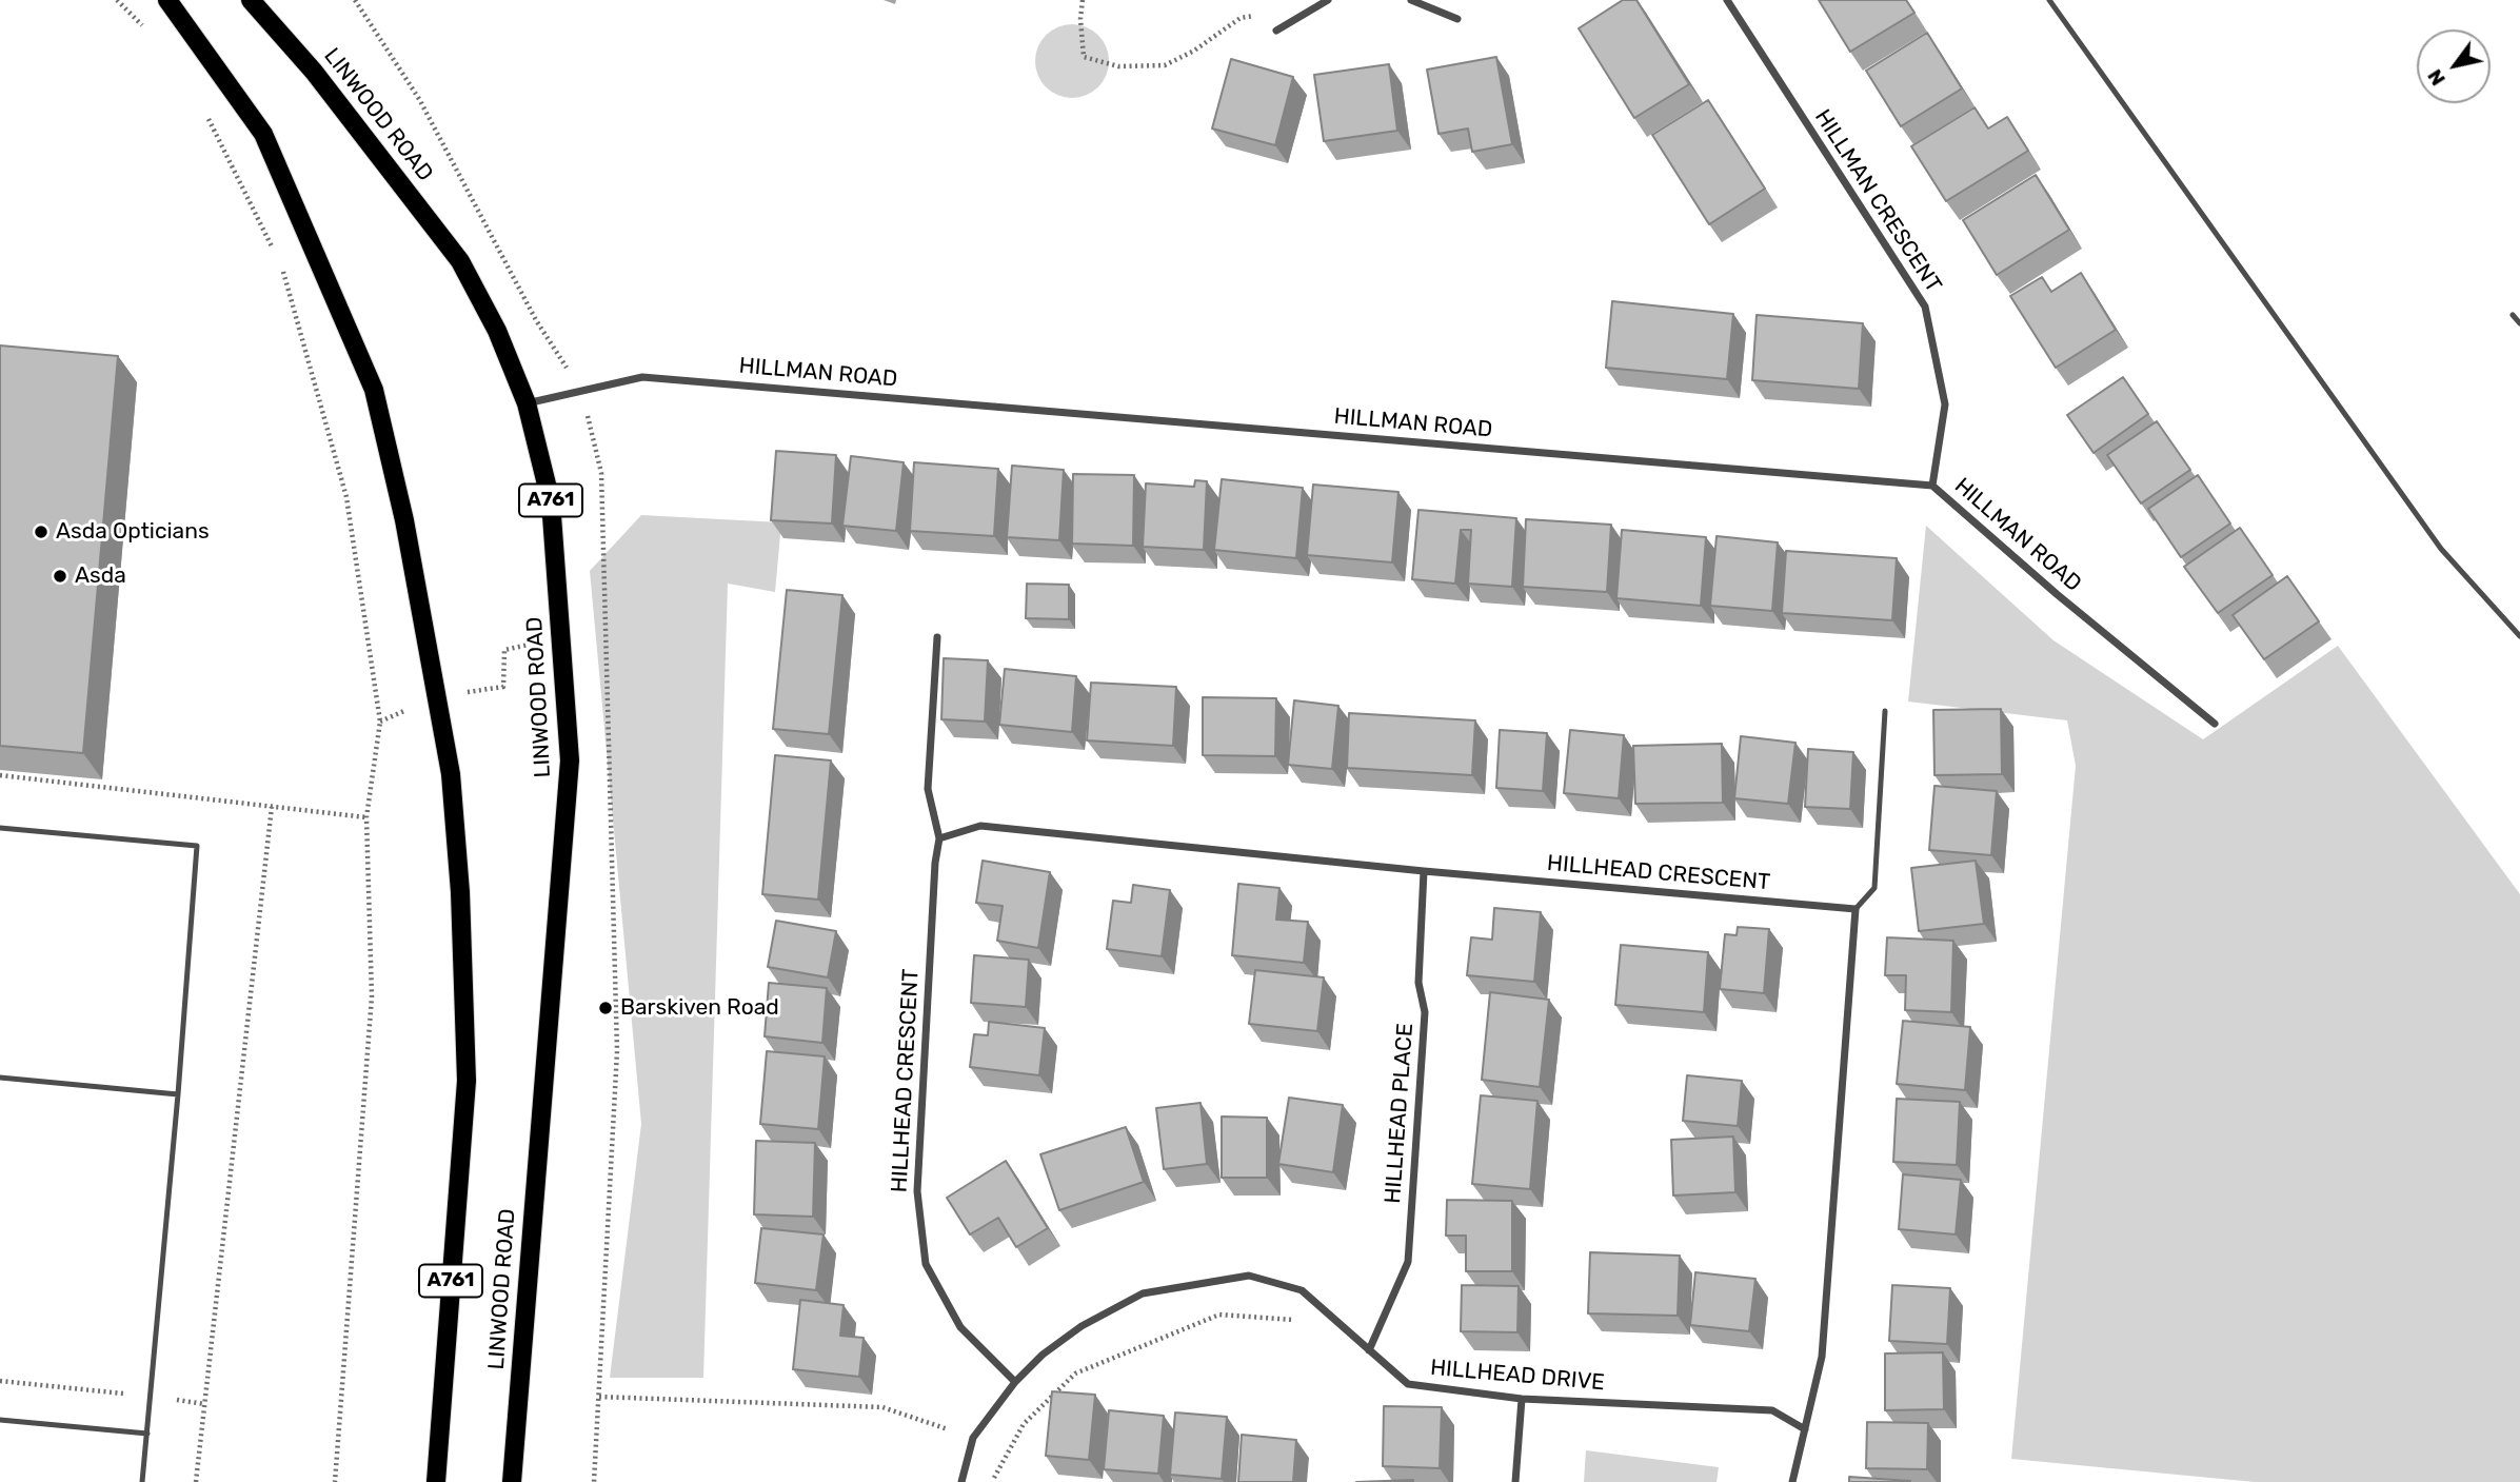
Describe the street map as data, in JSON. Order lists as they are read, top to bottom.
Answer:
{
  "streets": {
    "main road": ["LINWOOD ROAD", "A761"],
    "street": [
      "HILLMAN CRESCENT",
      "HILLMAN ROAD",
      "HILLHEAD CRESCENT",
      "HILLHEAD PLACE",
      "HILLHEAD DRIVE"
    ]
  },
  "crossings": [
    ["LINWOOD ROAD", "HILLMAN ROAD"],
    ["HILLMAN CRESCENT", "HILLMAN ROAD"],
    ["HILLHEAD CRESCENT", "HILLHEAD PLACE"],
    ["HILLHEAD CRESCENT", "HILLHEAD DRIVE"],
    ["HILLHEAD PLACE", "HILLHEAD DRIVE"]
  ],
  "places": ["Asda Opticians", "Asda", "Barskiven Road"],
  "north": "bottom left"
}
